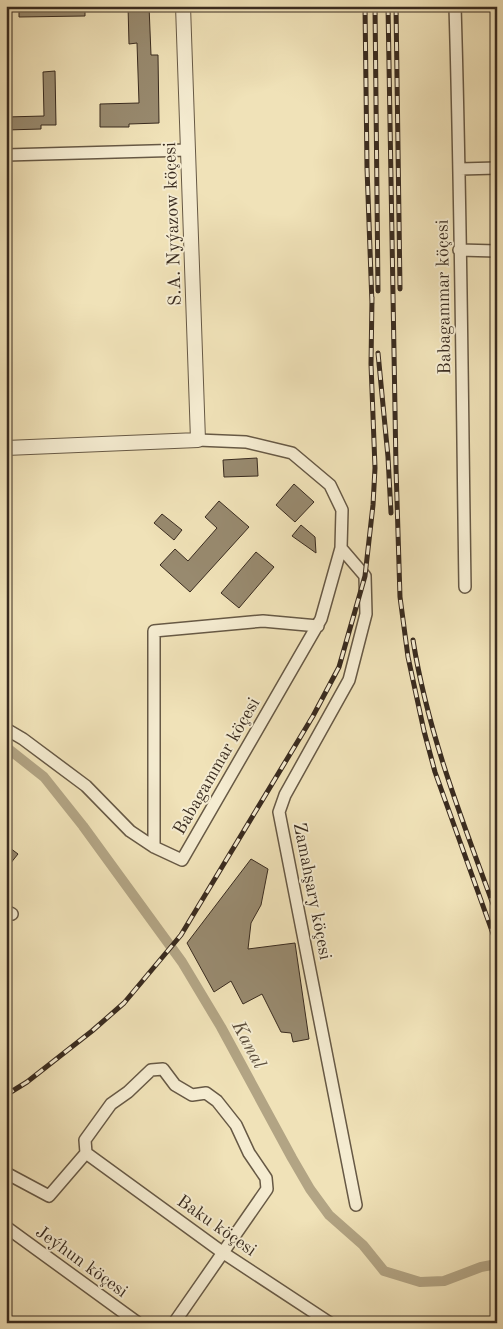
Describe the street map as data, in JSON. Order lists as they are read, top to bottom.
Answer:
{
  "streets": {
    "street": [
      "S.A. Nyýazow köçesi",
      "Babagammar köçesi",
      "Zamahşary köçesi",
      "Baku köçesi",
      "Jeýhun köçesi"
    ]
  },
  "crossings": [
    ["S.A. Nyýazow köçesi", "Babagammar köçesi"],
    ["Babagammar köçesi", "Zamahşary köçesi"]
  ],
  "water": ["Kanal"]
}
